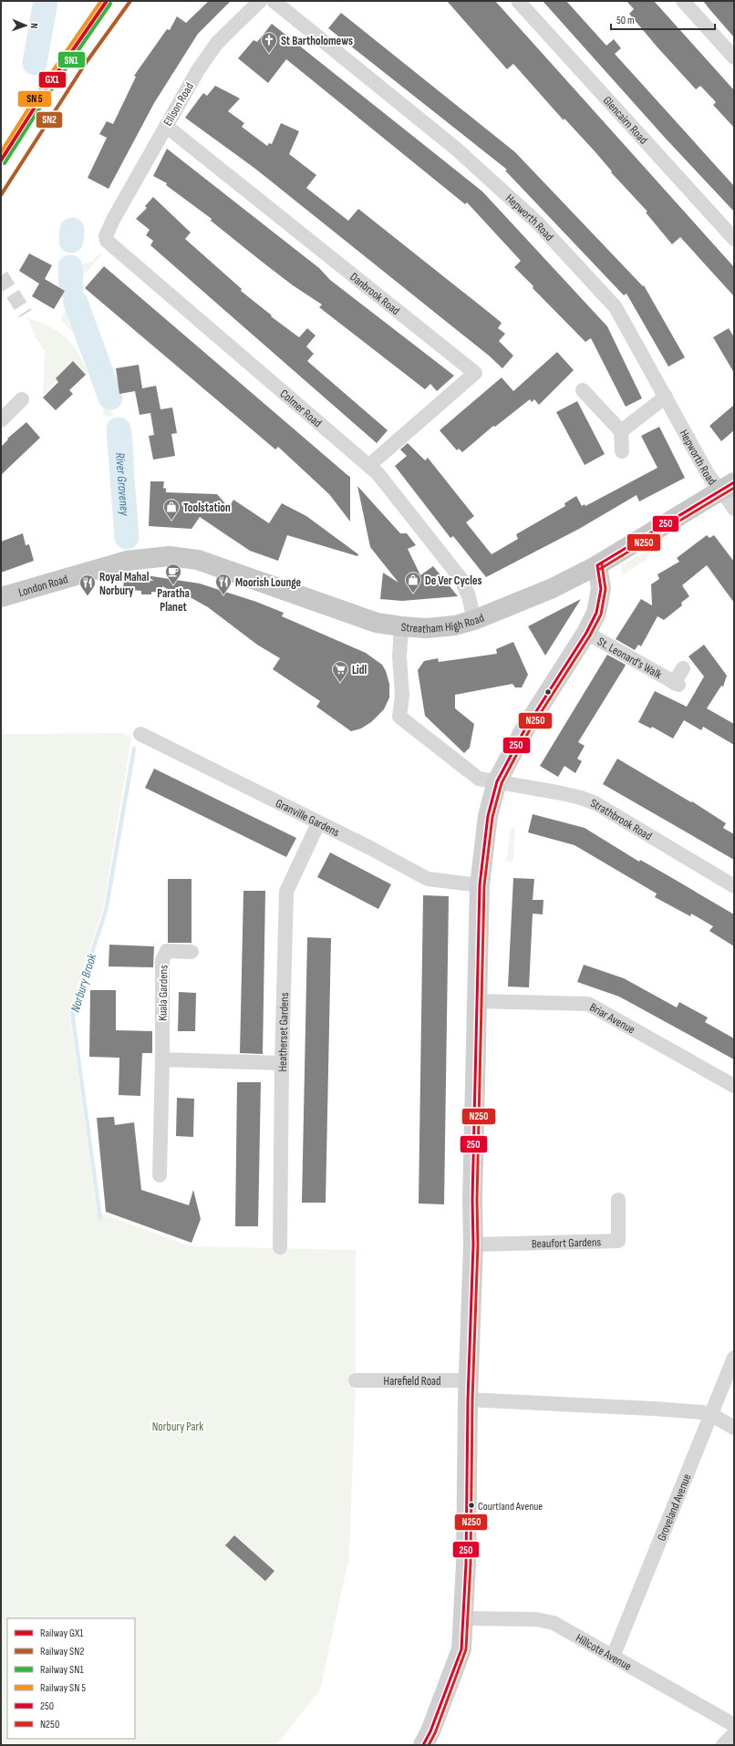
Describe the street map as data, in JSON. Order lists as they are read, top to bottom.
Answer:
{
  "streets": {
    "highway": ["London Road", "Streatham High Road"],
    "street": [
      "Ellison Road",
      "Glencairn Road",
      "Hepworth Road",
      "Danbrook Road",
      "Colmer Road",
      "St. Leonard's Walk",
      "Granville Gardens",
      "Strathbrook Road",
      "Kuala Gardens",
      "Briar Avenue",
      "Heatherset Gardens",
      "Beaufort Gardens",
      "Harefield Road",
      "Groveland Avenue",
      "Hillcote Avenue"
    ]
  },
  "crossings": [
    ["Ellison Road", "Danbrook Road"],
    ["Ellison Road", "Colmer Road"],
    ["Hepworth Road", "Streatham High Road"],
    ["Danbrook Road", "Colmer Road"],
    ["Colmer Road", "Streatham High Road"],
    ["London Road", "Streatham High Road"],
    ["Streatham High Road", "Strathbrook Road"],
    ["Granville Gardens", "Heatherset Gardens"],
    ["Groveland Avenue", "Hillcote Avenue"]
  ],
  "water": ["River Graveney", "Norbury Brook"],
  "parks": ["Norbury Park"],
  "places": {
    "church": ["St Bartholomews"],
    "shop": ["Toolstation", "De Ver Cycles"],
    "cafe": ["Paratha Planet"],
    "restaurant": ["Moorish Lounge", "Royal Mahal Norbury"],
    "supermarket": ["Lidl"],
    "other": ["Courtland Avenue"]
  },
  "lines": [
    "rail line GX1",
    "rail line SN2",
    "rail line SN1",
    "transit line 250",
    "transit line N250"
  ],
  "legend": [
    "Railway GX1",
    "Railway SN2",
    "Railway SN1",
    "Railway SN 5",
    "250",
    "N250"
  ],
  "scale_bar": "50 m",
  "north": "right"
}
